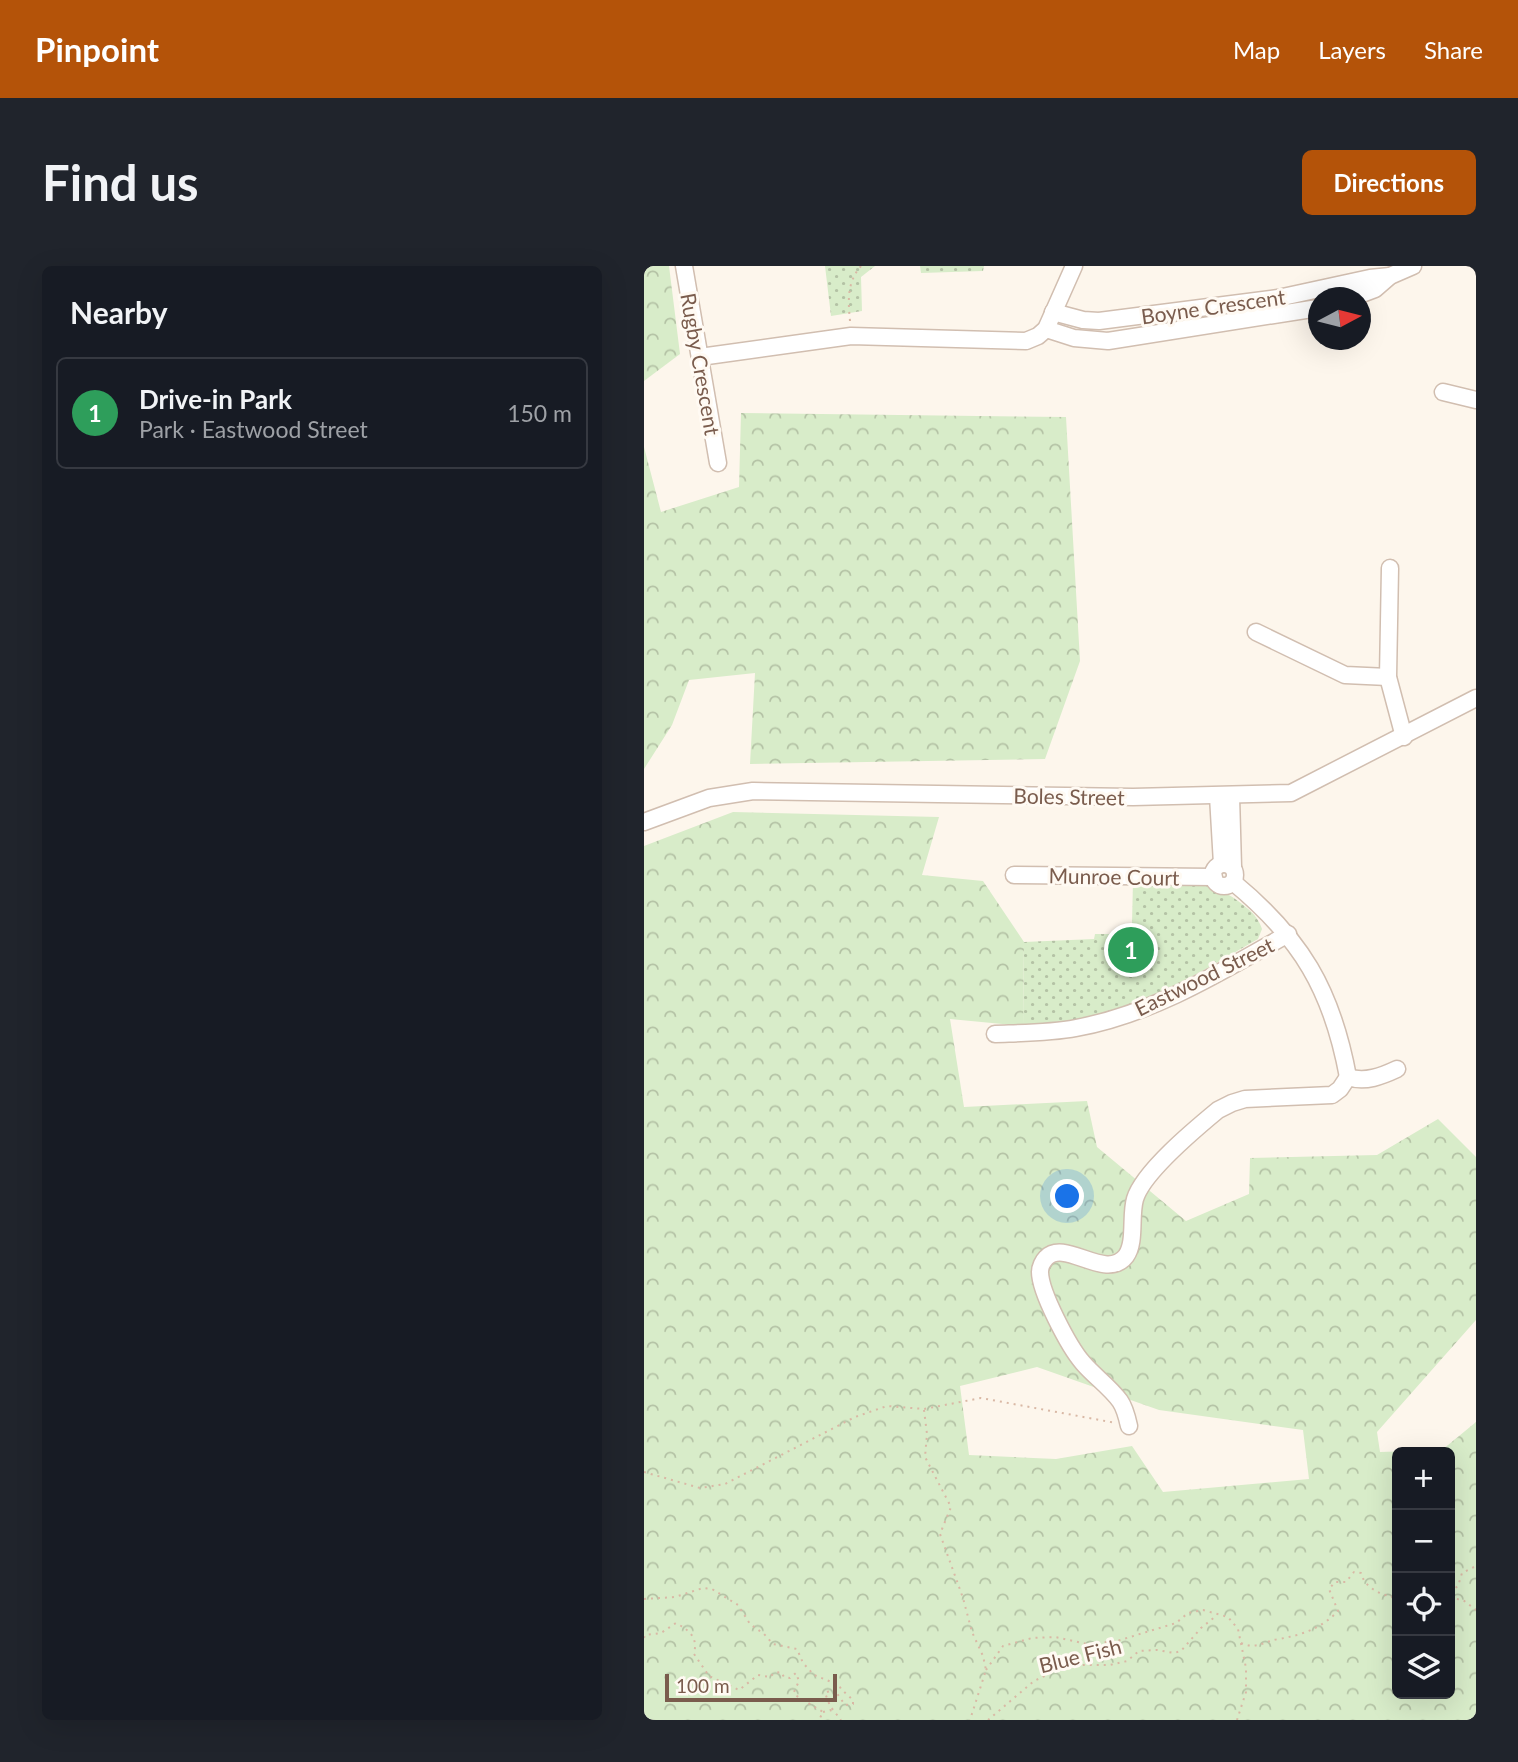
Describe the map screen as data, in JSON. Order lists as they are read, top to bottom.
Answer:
{
  "streets": {
    "street": [
      "Boyne Crescent",
      "Rugby Crescent",
      "Boles Street",
      "Munroe Court",
      "Eastwood Street"
    ],
    "path": ["Blue Fish"]
  },
  "scale_bar": "100 m",
  "north": "right",
  "page": {
    "header": "Pinpoint",
    "nav": ["Map", "Layers", "Share"],
    "buttons": "Directions",
    "title": "Find us",
    "heading": "Nearby",
    "list": [
      {
        "mark": "1",
        "name": "Drive-in Park",
        "note": "Park · Eastwood Street",
        "value": "150 m"
      }
    ],
    "pins": "1",
    "map_buttons": ["+", "−"],
    "scale": "100 m"
  }
}
